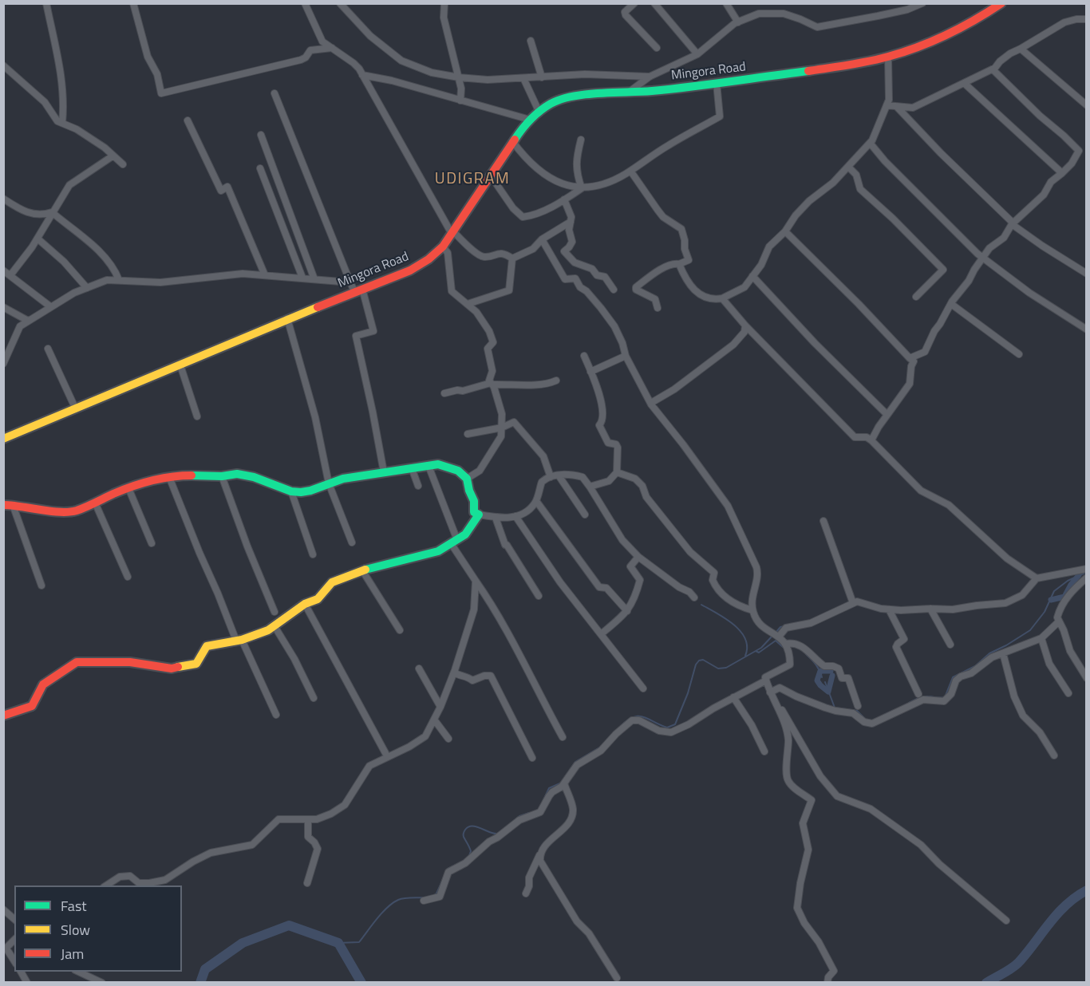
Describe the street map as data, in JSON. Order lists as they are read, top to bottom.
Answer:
{
  "streets": {
    "main road": ["Mingora Road"]
  },
  "districts": ["UDIGRAM"],
  "legend": ["Fast", "Slow", "Jam"]
}
